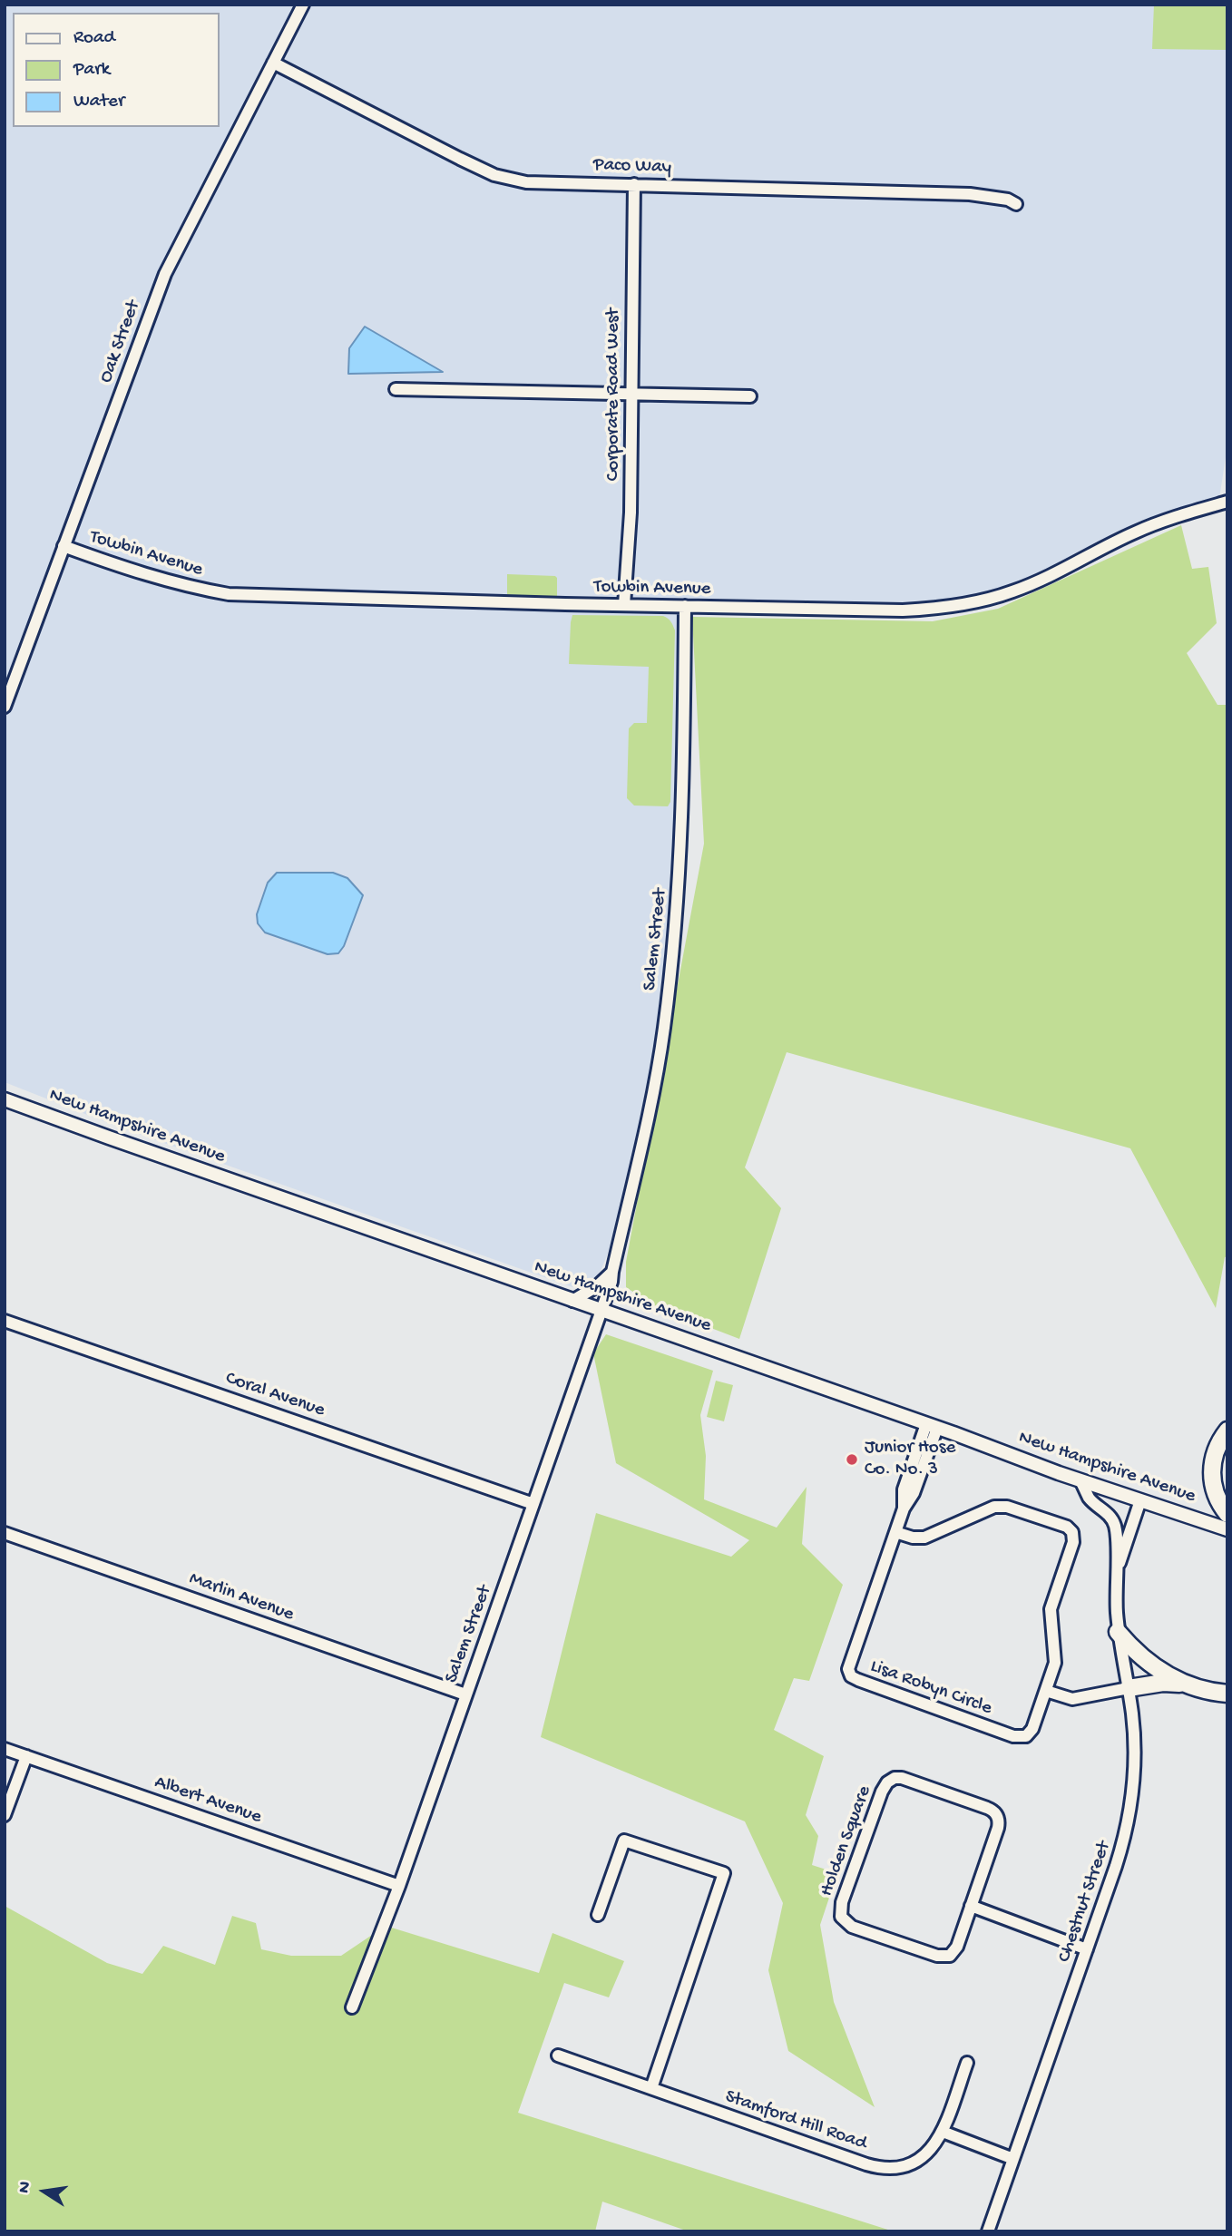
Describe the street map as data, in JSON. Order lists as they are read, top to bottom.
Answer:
{
  "streets": {
    "main road": ["New Hampshire Avenue"],
    "street": [
      "Paco Way",
      "Oak Street",
      "Corporate Road West",
      "Towbin Avenue",
      "Salem Street",
      "Coral Avenue",
      "Marlin Avenue",
      "Lisa Robyn Circle",
      "Albert Avenue",
      "Holden Square",
      "Chestnut Street",
      "Stamford Hill Road"
    ]
  },
  "crossings": [
    ["Paco Way", "Oak Street"],
    ["Paco Way", "Corporate Road West"],
    ["Oak Street", "Towbin Avenue"],
    ["Corporate Road West", "Towbin Avenue"],
    ["Towbin Avenue", "Salem Street"],
    ["Salem Street", "New Hampshire Avenue"],
    ["Salem Street", "Coral Avenue"],
    ["Salem Street", "Marlin Avenue"],
    ["Salem Street", "Albert Avenue"],
    ["New Hampshire Avenue", "Lisa Robyn Circle"],
    ["New Hampshire Avenue", "Chestnut Street"]
  ],
  "places": ["Junior Hose Co. No. 3"],
  "legend": ["Road", "Park", "Water"],
  "north": "left"
}
